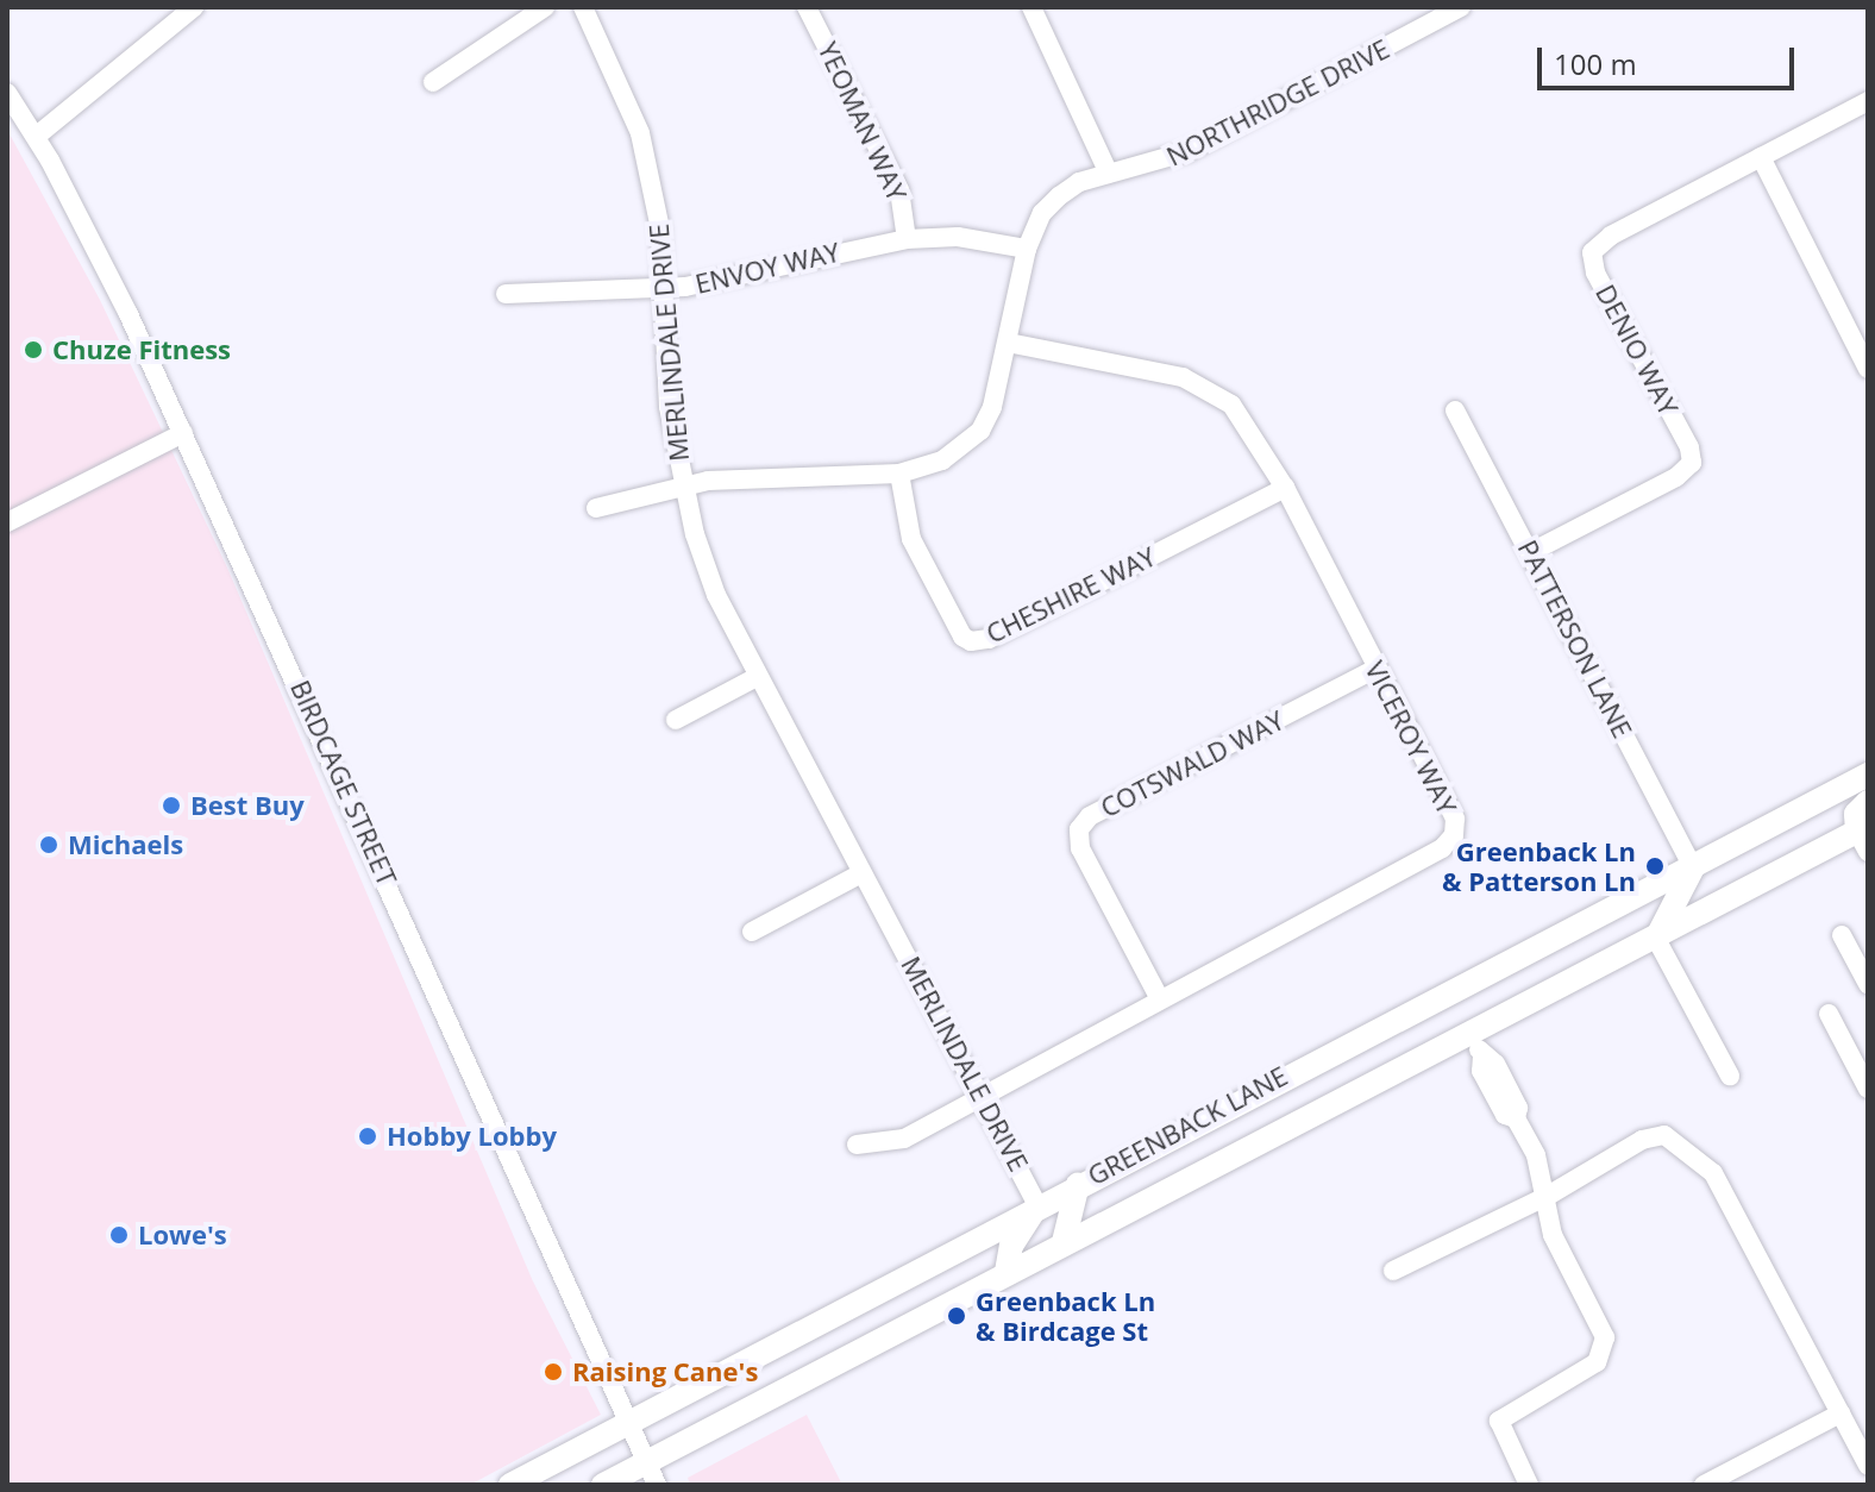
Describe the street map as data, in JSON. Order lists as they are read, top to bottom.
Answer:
{
  "streets": {
    "main road": ["GREENBACK LANE"],
    "street": [
      "NORTHRIDGE DRIVE",
      "YEOMAN WAY",
      "ENVOY WAY",
      "MERLINDALE DRIVE",
      "DENIO WAY",
      "CHESHIRE WAY",
      "PATTERSON LANE",
      "VICEROY WAY",
      "COTSWALD WAY",
      "BIRDCAGE STREET"
    ]
  },
  "crossings": [
    ["NORTHRIDGE DRIVE", "ENVOY WAY"],
    ["NORTHRIDGE DRIVE", "MERLINDALE DRIVE"],
    ["NORTHRIDGE DRIVE", "CHESHIRE WAY"],
    ["NORTHRIDGE DRIVE", "VICEROY WAY"],
    ["YEOMAN WAY", "ENVOY WAY"],
    ["ENVOY WAY", "MERLINDALE DRIVE"],
    ["MERLINDALE DRIVE", "VICEROY WAY"],
    ["MERLINDALE DRIVE", "GREENBACK LANE"],
    ["DENIO WAY", "PATTERSON LANE"],
    ["CHESHIRE WAY", "VICEROY WAY"],
    ["PATTERSON LANE", "GREENBACK LANE"],
    ["VICEROY WAY", "COTSWALD WAY"],
    ["BIRDCAGE STREET", "GREENBACK LANE"]
  ],
  "places": [
    "Chuze Fitness",
    "Best Buy",
    "Michaels",
    "Greenback Ln & Patterson Ln",
    "Hobby Lobby",
    "Lowe's",
    "Greenback Ln & Birdcage St",
    "Raising Cane's"
  ],
  "scale_bar": "100 m"
}
